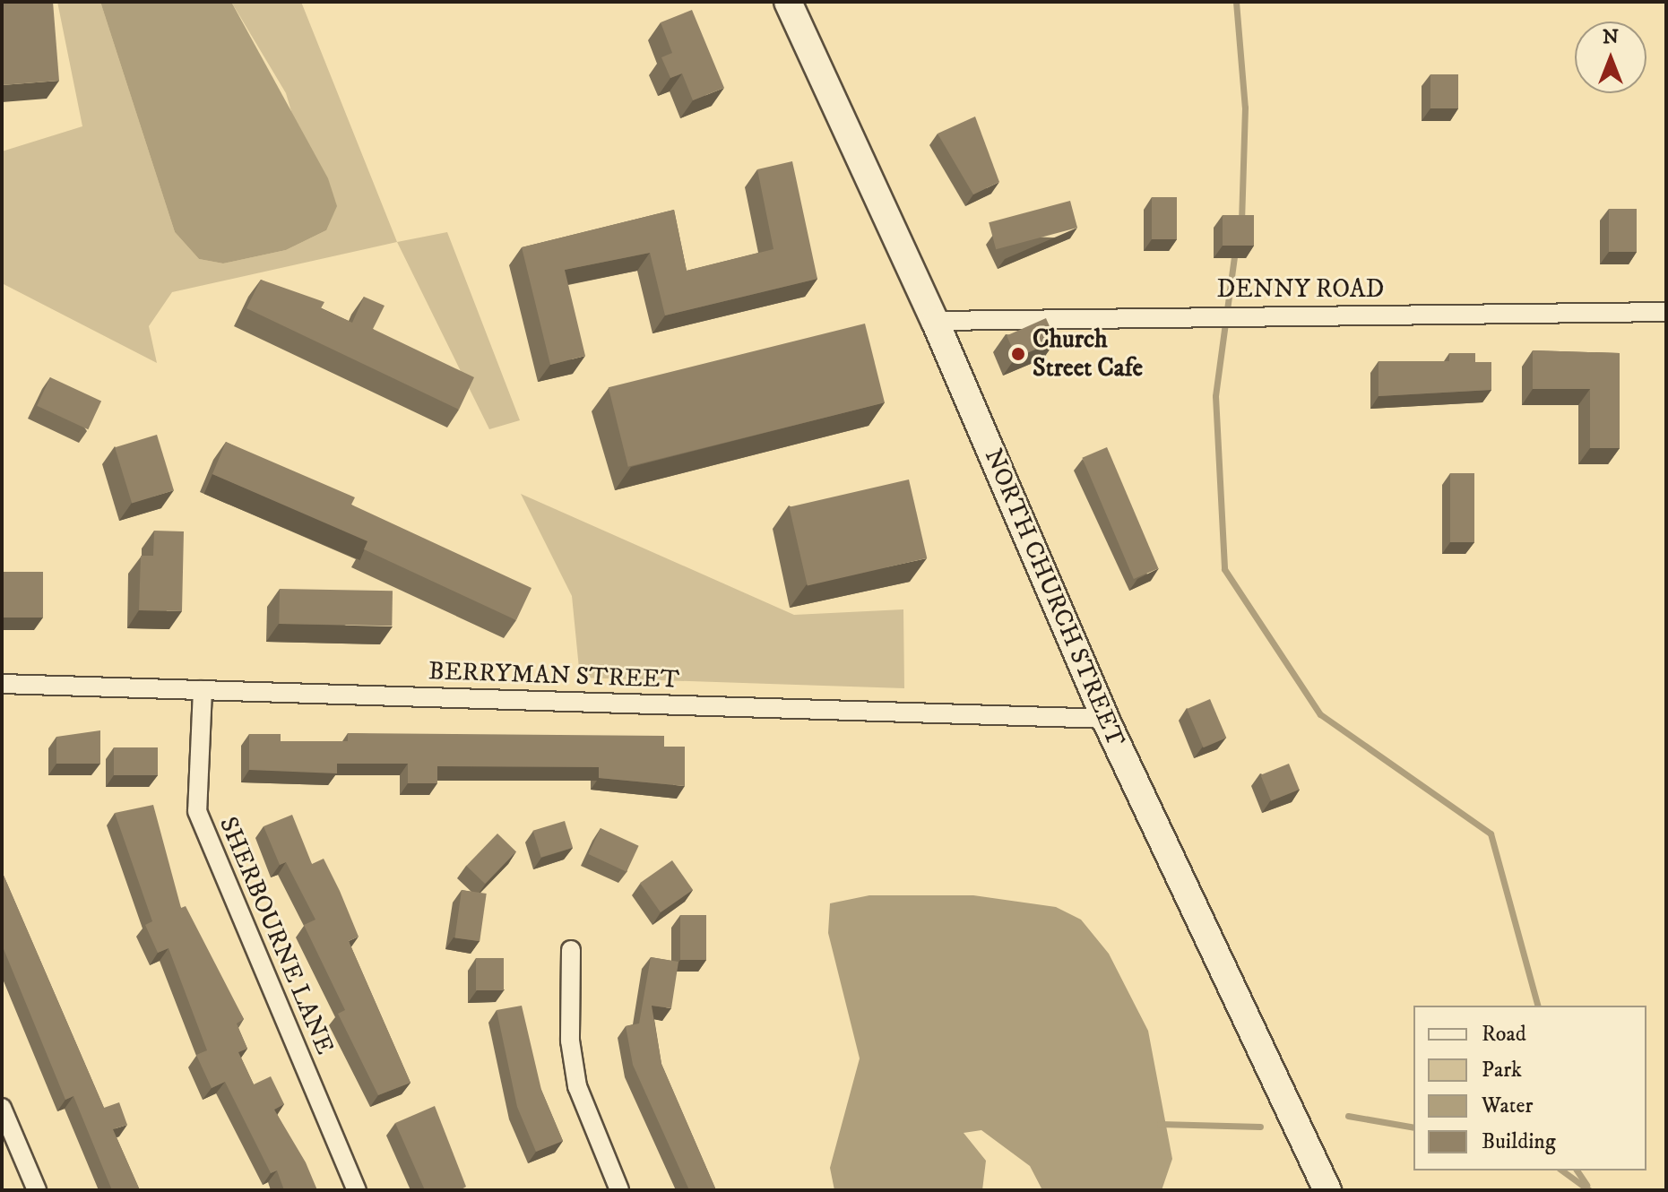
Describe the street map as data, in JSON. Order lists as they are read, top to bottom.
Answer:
{
  "streets": {
    "main road": ["NORTH CHURCH STREET"],
    "street": ["DENNY ROAD", "BERRYMAN STREET", "SHERBOURNE LANE"]
  },
  "crossings": [
    ["DENNY ROAD", "NORTH CHURCH STREET"],
    ["NORTH CHURCH STREET", "BERRYMAN STREET"],
    ["BERRYMAN STREET", "SHERBOURNE LANE"]
  ],
  "places": ["Church Street Cafe"],
  "legend": [
    "Road",
    "Park",
    "Water",
    "Building"
  ],
  "north": "top"
}
